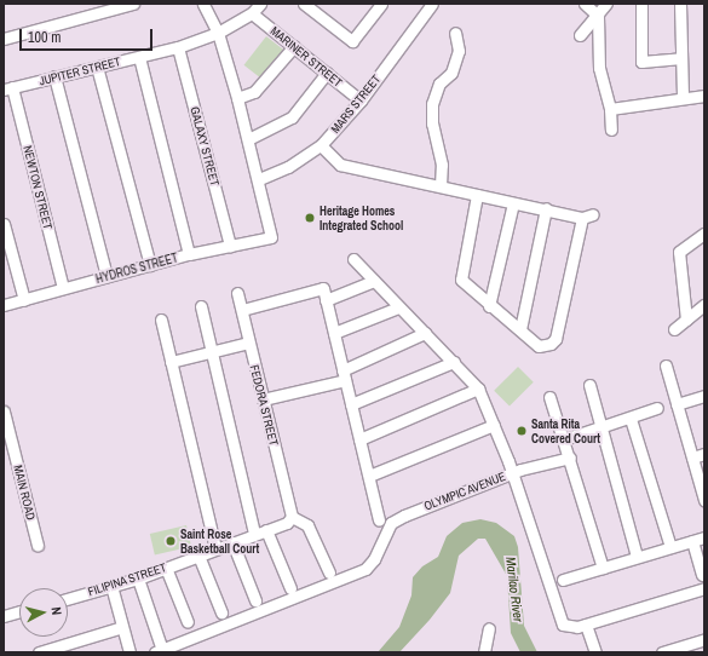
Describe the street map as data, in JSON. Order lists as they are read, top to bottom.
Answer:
{
  "streets": {
    "street": [
      "MARINER STREET",
      "JUPITER STREET",
      "MARS STREET",
      "GALAXY STREET",
      "NEWTON STREET",
      "HYDROS STREET",
      "FEDORA STREET",
      "OLYMPIC AVENUE",
      "MAIN ROAD",
      "FILIPINA STREET"
    ]
  },
  "crossings": [
    ["MARINER STREET", "JUPITER STREET"],
    ["MARINER STREET", "MARS STREET"],
    ["JUPITER STREET", "GALAXY STREET"],
    ["JUPITER STREET", "NEWTON STREET"],
    ["MARS STREET", "HYDROS STREET"],
    ["GALAXY STREET", "HYDROS STREET"],
    ["NEWTON STREET", "HYDROS STREET"],
    ["FEDORA STREET", "FILIPINA STREET"]
  ],
  "water": ["Marilao River"],
  "places": ["Heritage Homes Integrated School", "Santa Rita Covered Court", "Saint Rose Basketball Court"],
  "scale_bar": "100 m",
  "north": "right"
}
